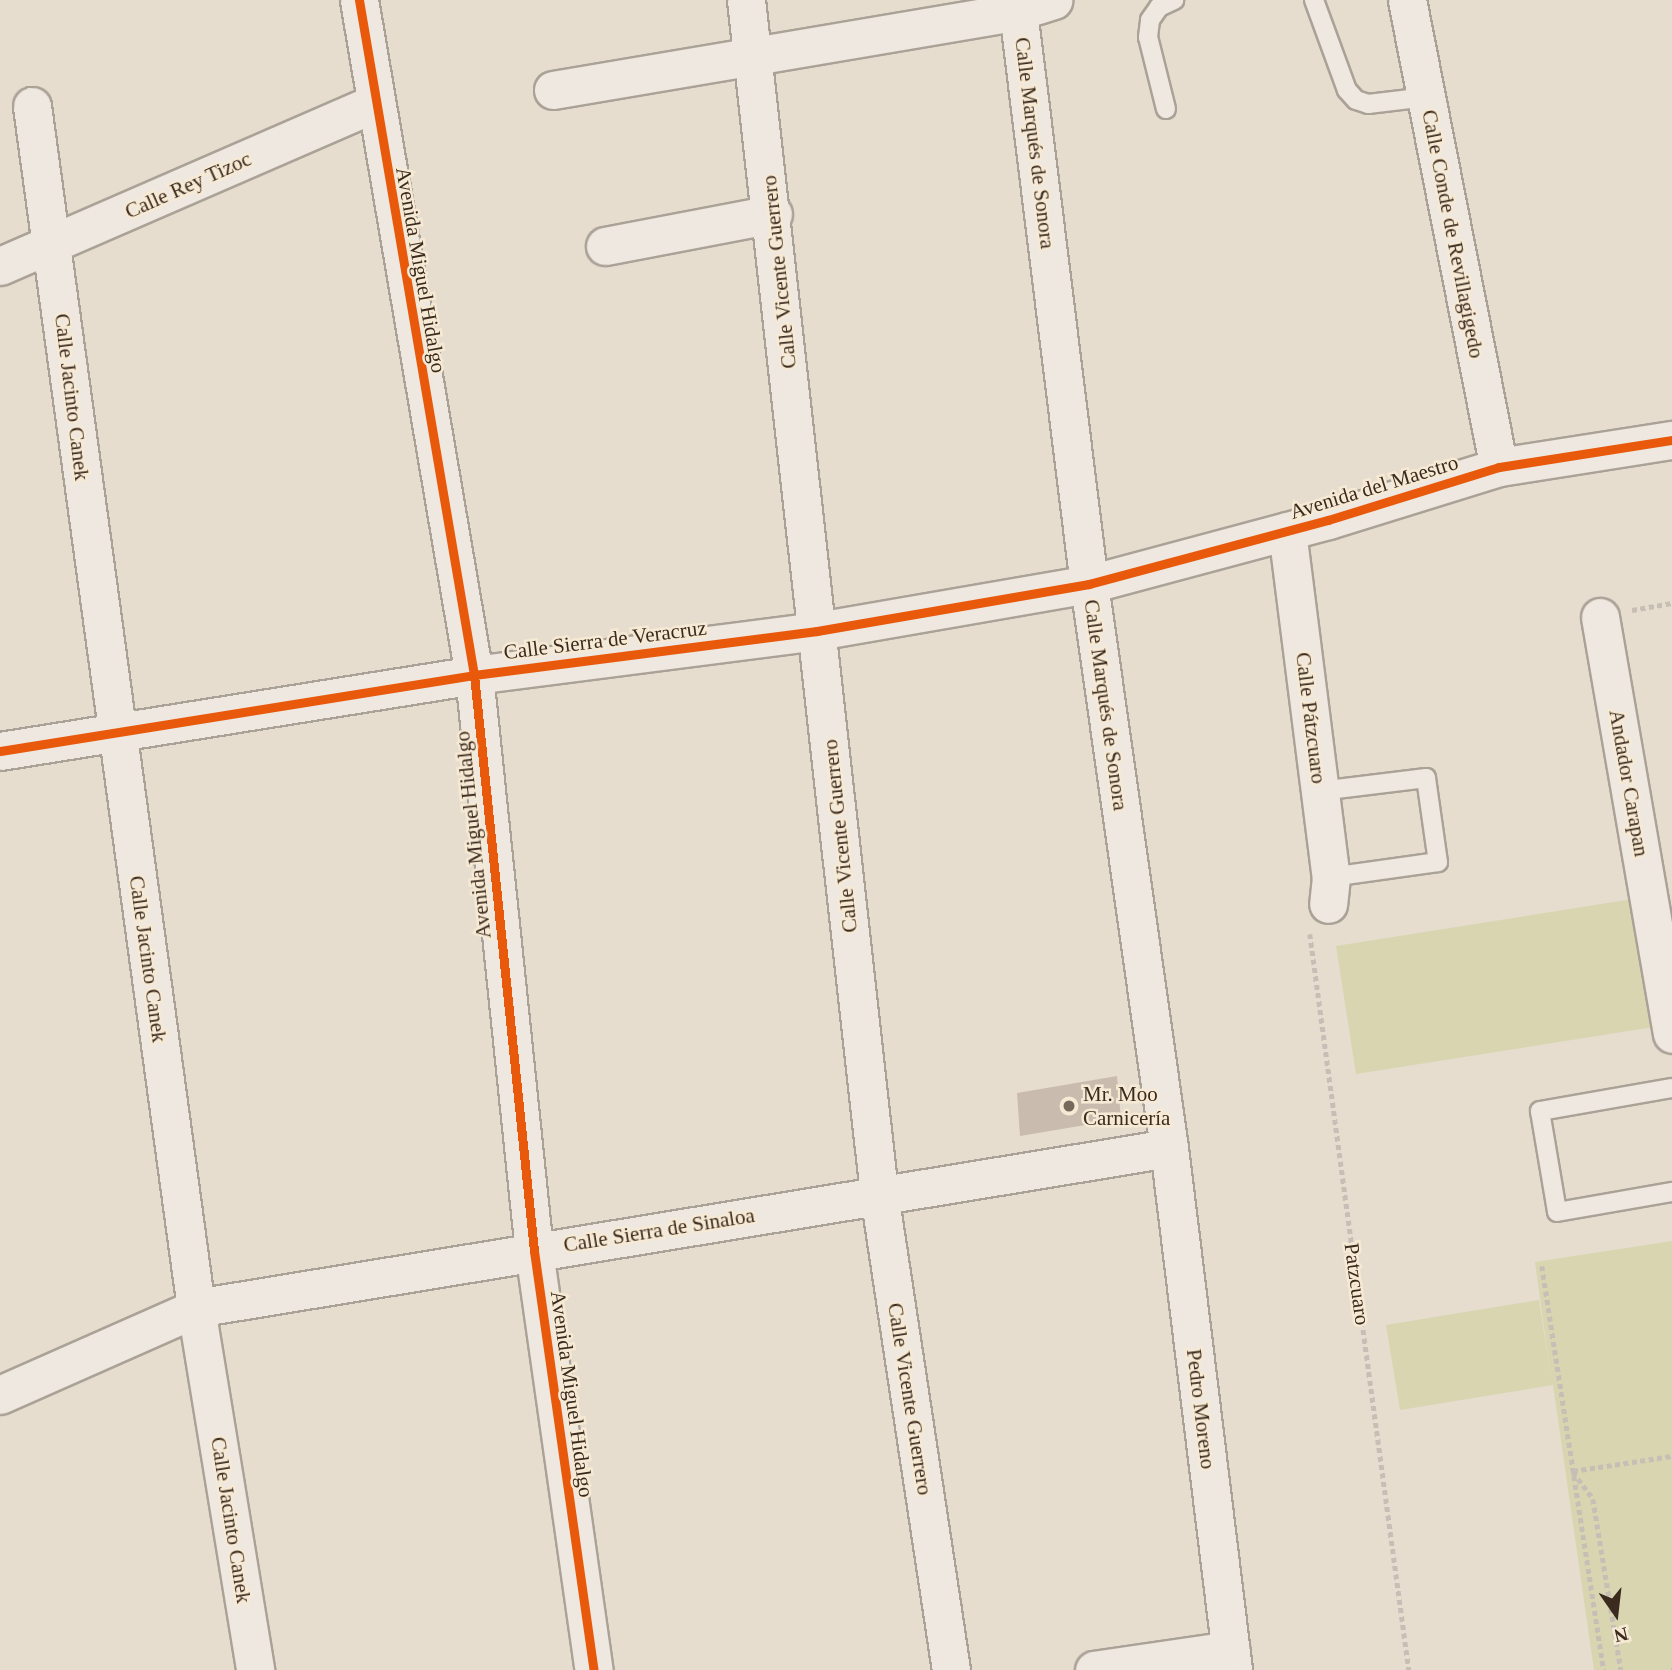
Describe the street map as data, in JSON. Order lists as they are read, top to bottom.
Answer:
{
  "streets": {
    "street": [
      "Calle Marqués de Sonora",
      "Calle Rey Tizoc",
      "Calle Conde de Revillagigedo",
      "Avenida Miguel Hidalgo",
      "Calle Vicente Guerrero",
      "Calle Jacinto Canek",
      "Avenida del Maestro",
      "Calle Sierra de Veracruz",
      "Calle Pátzcuaro",
      "Andador Carapan",
      "Calle Sierra de Sinaloa",
      "Pedro Moreno"
    ],
    "path": ["Patzcuaro"]
  },
  "crossings": [
    ["Calle Marqués de Sonora", "Avenida del Maestro"],
    ["Calle Marqués de Sonora", "Calle Sierra de Veracruz"],
    ["Calle Marqués de Sonora", "Calle Sierra de Sinaloa"],
    ["Calle Marqués de Sonora", "Pedro Moreno"],
    ["Calle Rey Tizoc", "Avenida Miguel Hidalgo"],
    ["Calle Rey Tizoc", "Calle Jacinto Canek"],
    ["Calle Conde de Revillagigedo", "Avenida del Maestro"],
    ["Avenida Miguel Hidalgo", "Calle Sierra de Veracruz"],
    ["Avenida Miguel Hidalgo", "Calle Sierra de Sinaloa"],
    ["Calle Vicente Guerrero", "Calle Sierra de Veracruz"],
    ["Calle Vicente Guerrero", "Calle Sierra de Sinaloa"],
    ["Calle Jacinto Canek", "Calle Sierra de Veracruz"],
    ["Calle Jacinto Canek", "Calle Sierra de Sinaloa"],
    ["Avenida del Maestro", "Calle Sierra de Veracruz"],
    ["Avenida del Maestro", "Calle Pátzcuaro"],
    ["Calle Pátzcuaro", "Patzcuaro"],
    ["Calle Sierra de Sinaloa", "Pedro Moreno"]
  ],
  "places": ["Mr. Moo Carnicería"],
  "north": "bottom"
}
